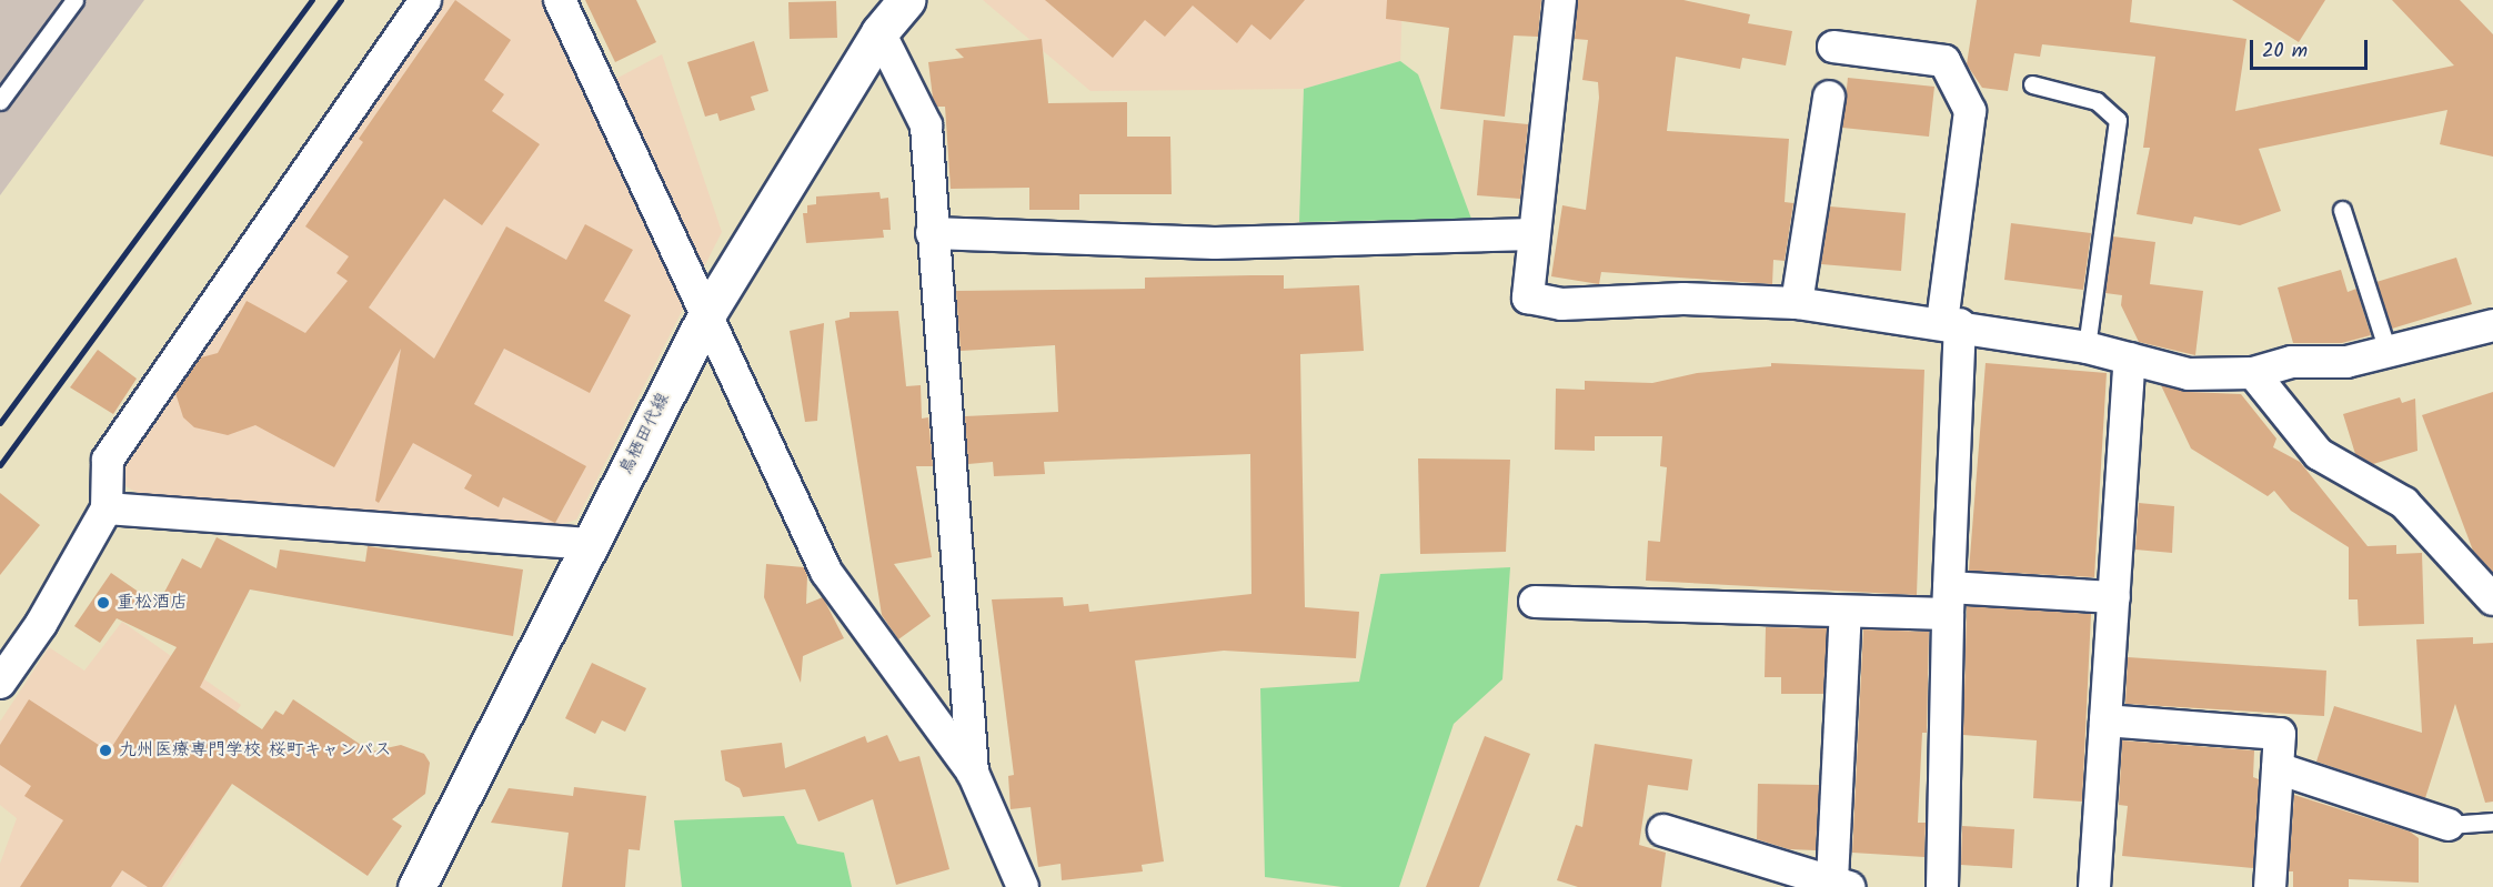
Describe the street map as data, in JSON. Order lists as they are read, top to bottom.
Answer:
{
  "streets": {
    "main road": ["鳥栖田代線"]
  },
  "places": ["重松酒店", "九州医療専門学校 桜町キャンパス"],
  "scale_bar": "20 m"
}
